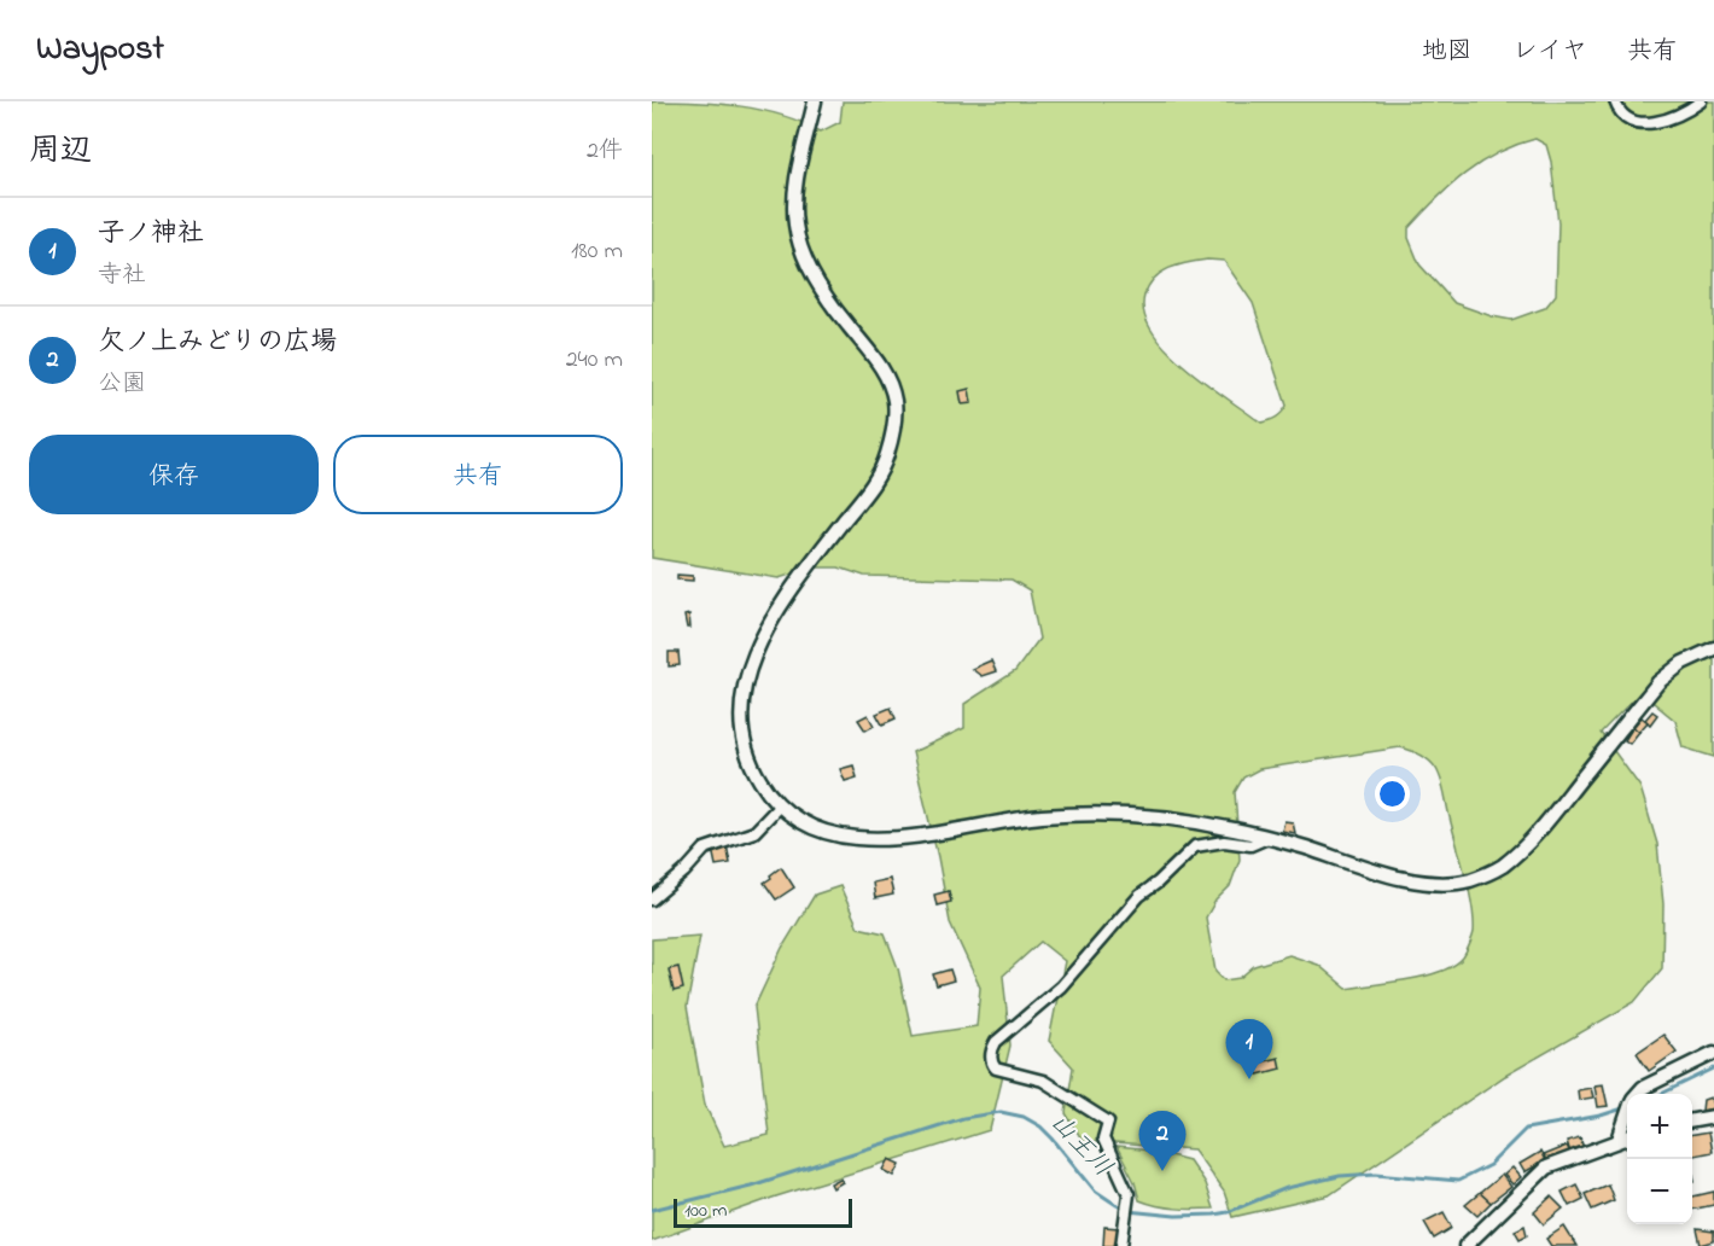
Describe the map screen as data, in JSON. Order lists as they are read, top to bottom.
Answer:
{
  "water": ["山王川"],
  "scale_bar": "100 m",
  "page": {
    "header": "Waypost",
    "nav": ["地図", "レイヤ", "共有"],
    "heading": ["周辺", "2件"],
    "list": [
      {
        "mark": "1",
        "name": "子ノ神社",
        "note": "寺社",
        "value": "180 m"
      },
      {
        "mark": "2",
        "name": "欠ノ上みどりの広場",
        "note": "公園",
        "value": "240 m"
      }
    ],
    "buttons": ["保存", "共有"],
    "pins": ["1", "2"],
    "map_buttons": ["+", "−"],
    "scale": "100 m"
  }
}
